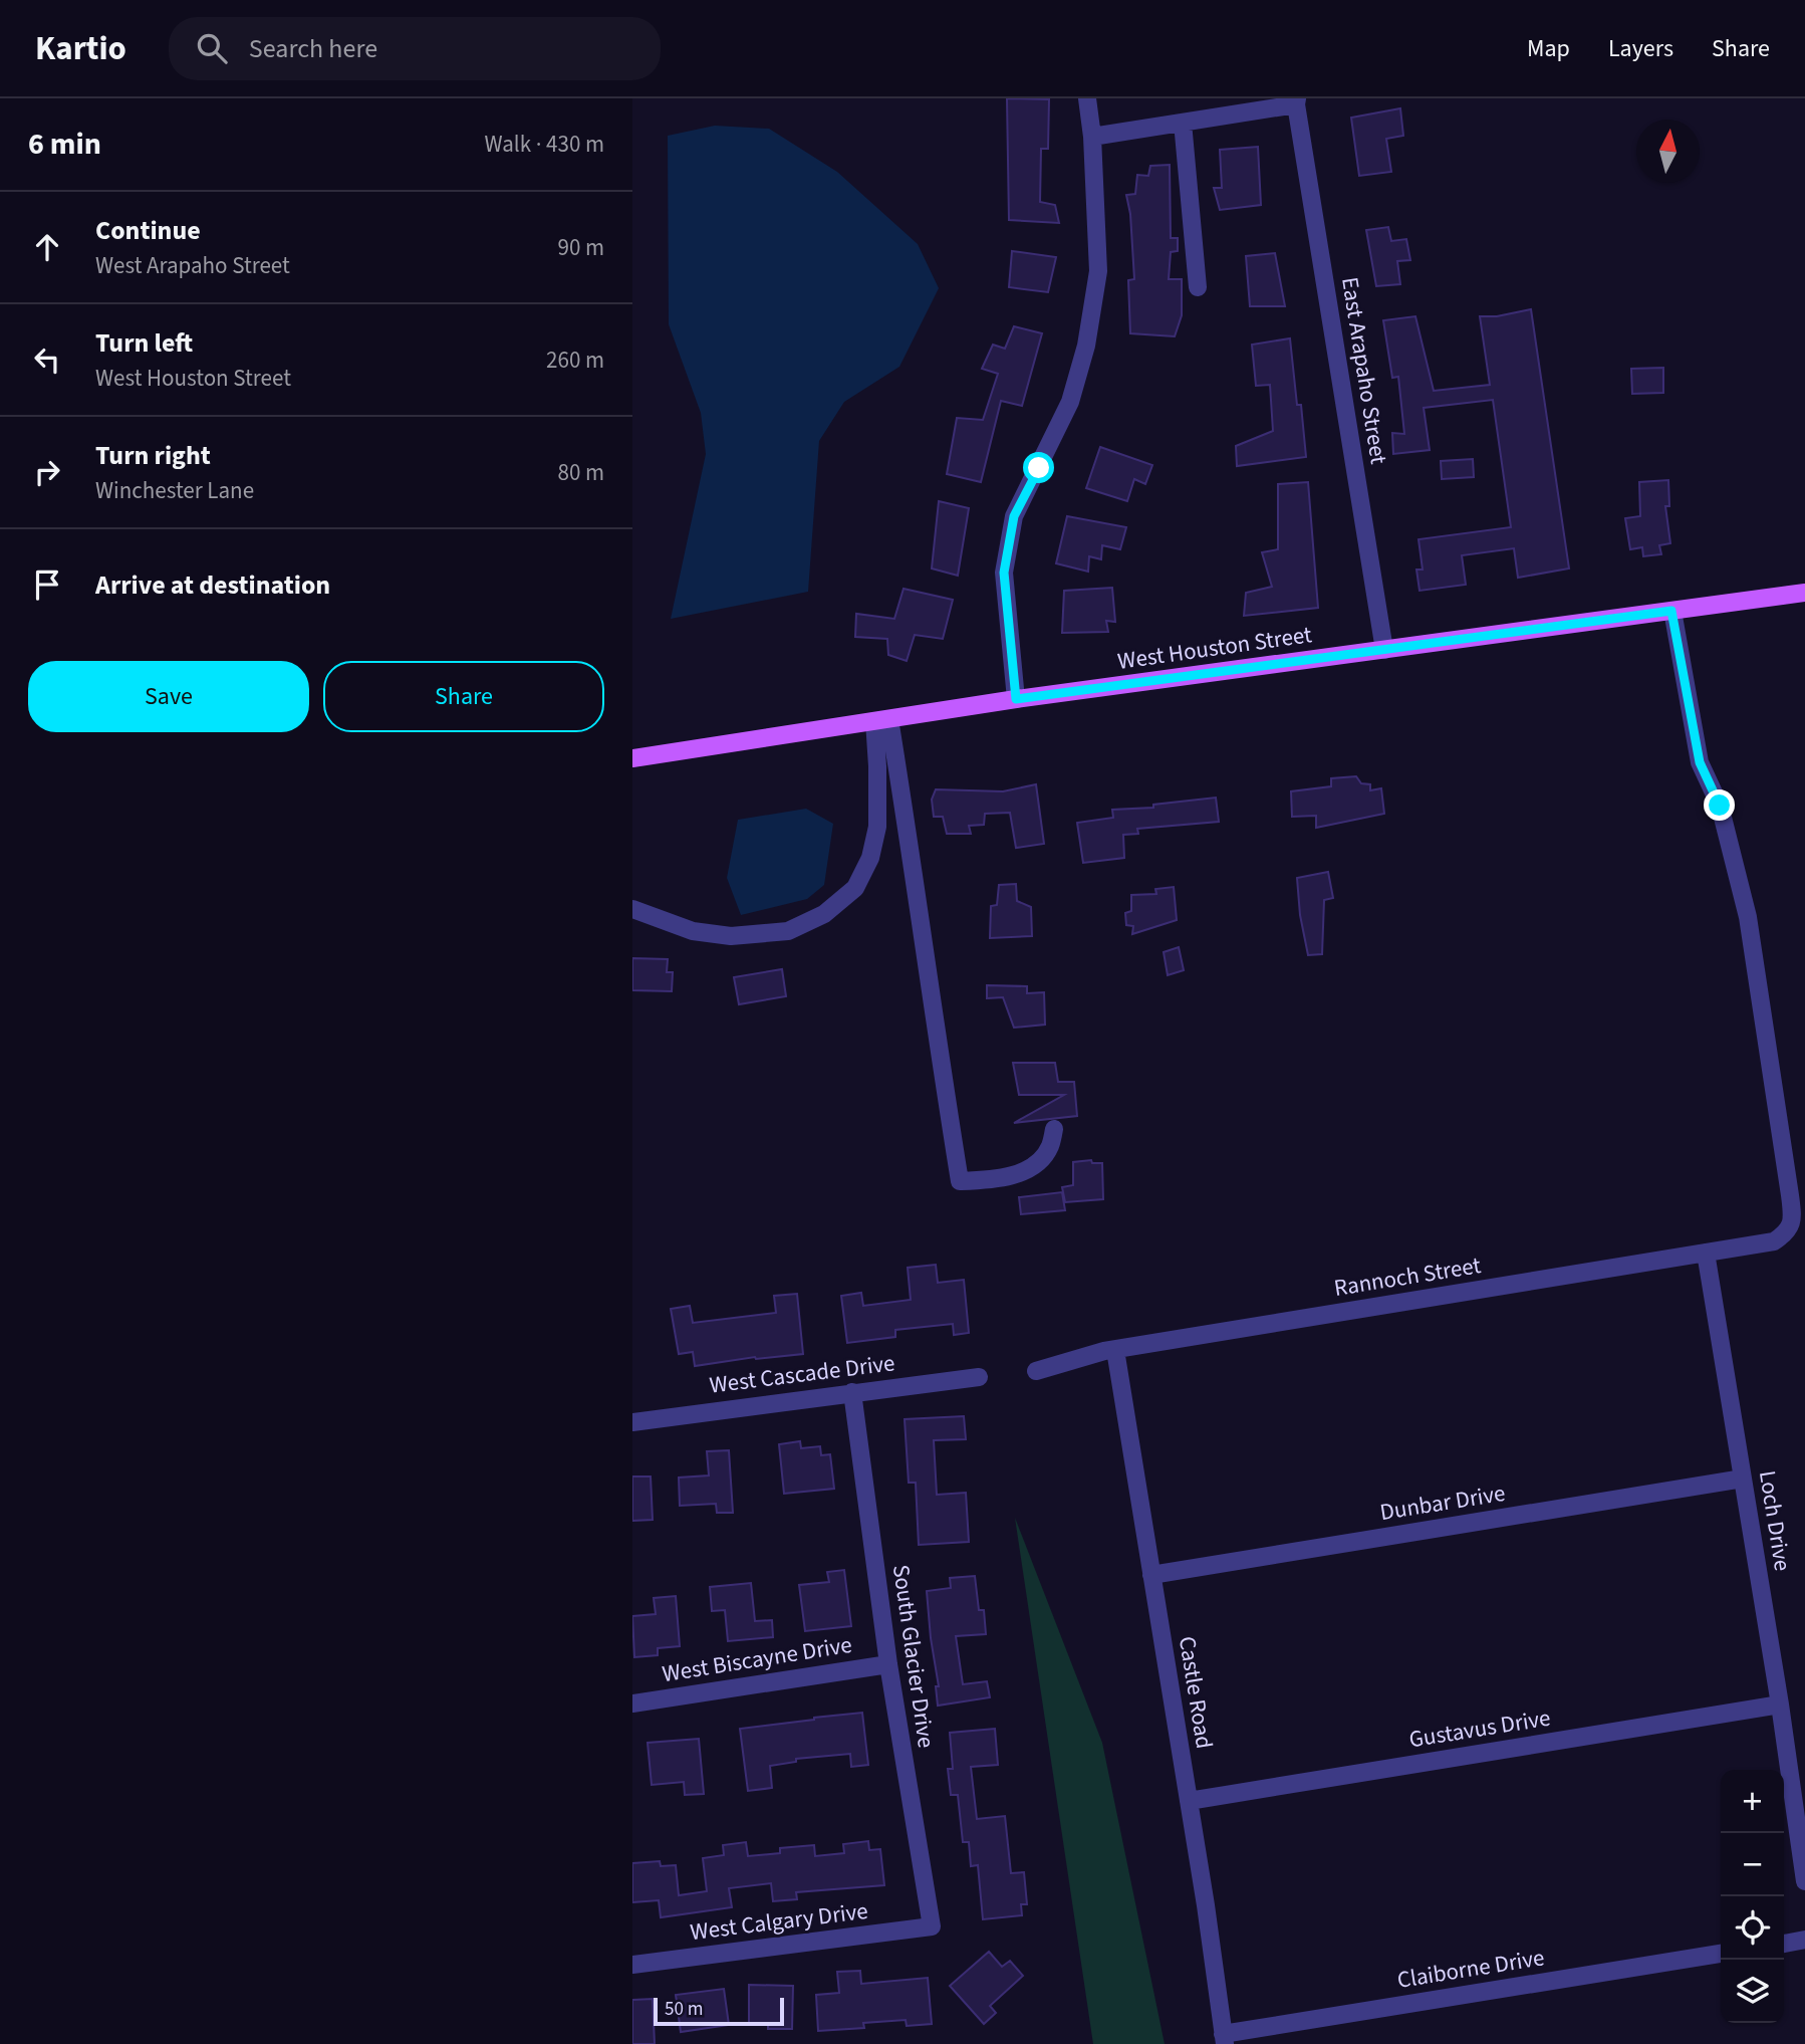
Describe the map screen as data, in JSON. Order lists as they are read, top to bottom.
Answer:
{
  "streets": {
    "main road": ["West Houston Street"],
    "street": [
      "East Arapaho Street",
      "Rannoch Street",
      "West Cascade Drive",
      "Dunbar Drive",
      "Loch Drive",
      "South Glacier Drive",
      "West Biscayne Drive",
      "Castle Road",
      "Gustavus Drive",
      "West Calgary Drive",
      "Claiborne Drive"
    ]
  },
  "crossings": [
    ["East Arapaho Street", "West Houston Street"],
    ["West Houston Street", "Rannoch Street"],
    ["Rannoch Street", "Loch Drive"],
    ["Rannoch Street", "Castle Road"],
    ["West Cascade Drive", "South Glacier Drive"],
    ["Dunbar Drive", "Loch Drive"],
    ["Dunbar Drive", "Castle Road"],
    ["Loch Drive", "Gustavus Drive"],
    ["South Glacier Drive", "West Biscayne Drive"],
    ["South Glacier Drive", "West Calgary Drive"],
    ["Castle Road", "Gustavus Drive"],
    ["Castle Road", "Claiborne Drive"]
  ],
  "scale_bar": "50 m",
  "north": "top",
  "page": {
    "header": "Kartio",
    "search": "Search here",
    "nav": ["Map", "Layers", "Share"],
    "heading": ["6 min", "Walk · 430 m"],
    "list": [
      ["Continue", "West Arapaho Street", "90 m"],
      ["Turn left", "West Houston Street", "260 m"],
      ["Turn right", "Winchester Lane", "80 m"],
      "Arrive at destination"
    ],
    "buttons": ["Save", "Share"],
    "map_buttons": ["+", "−"],
    "scale": "50 m"
  }
}
